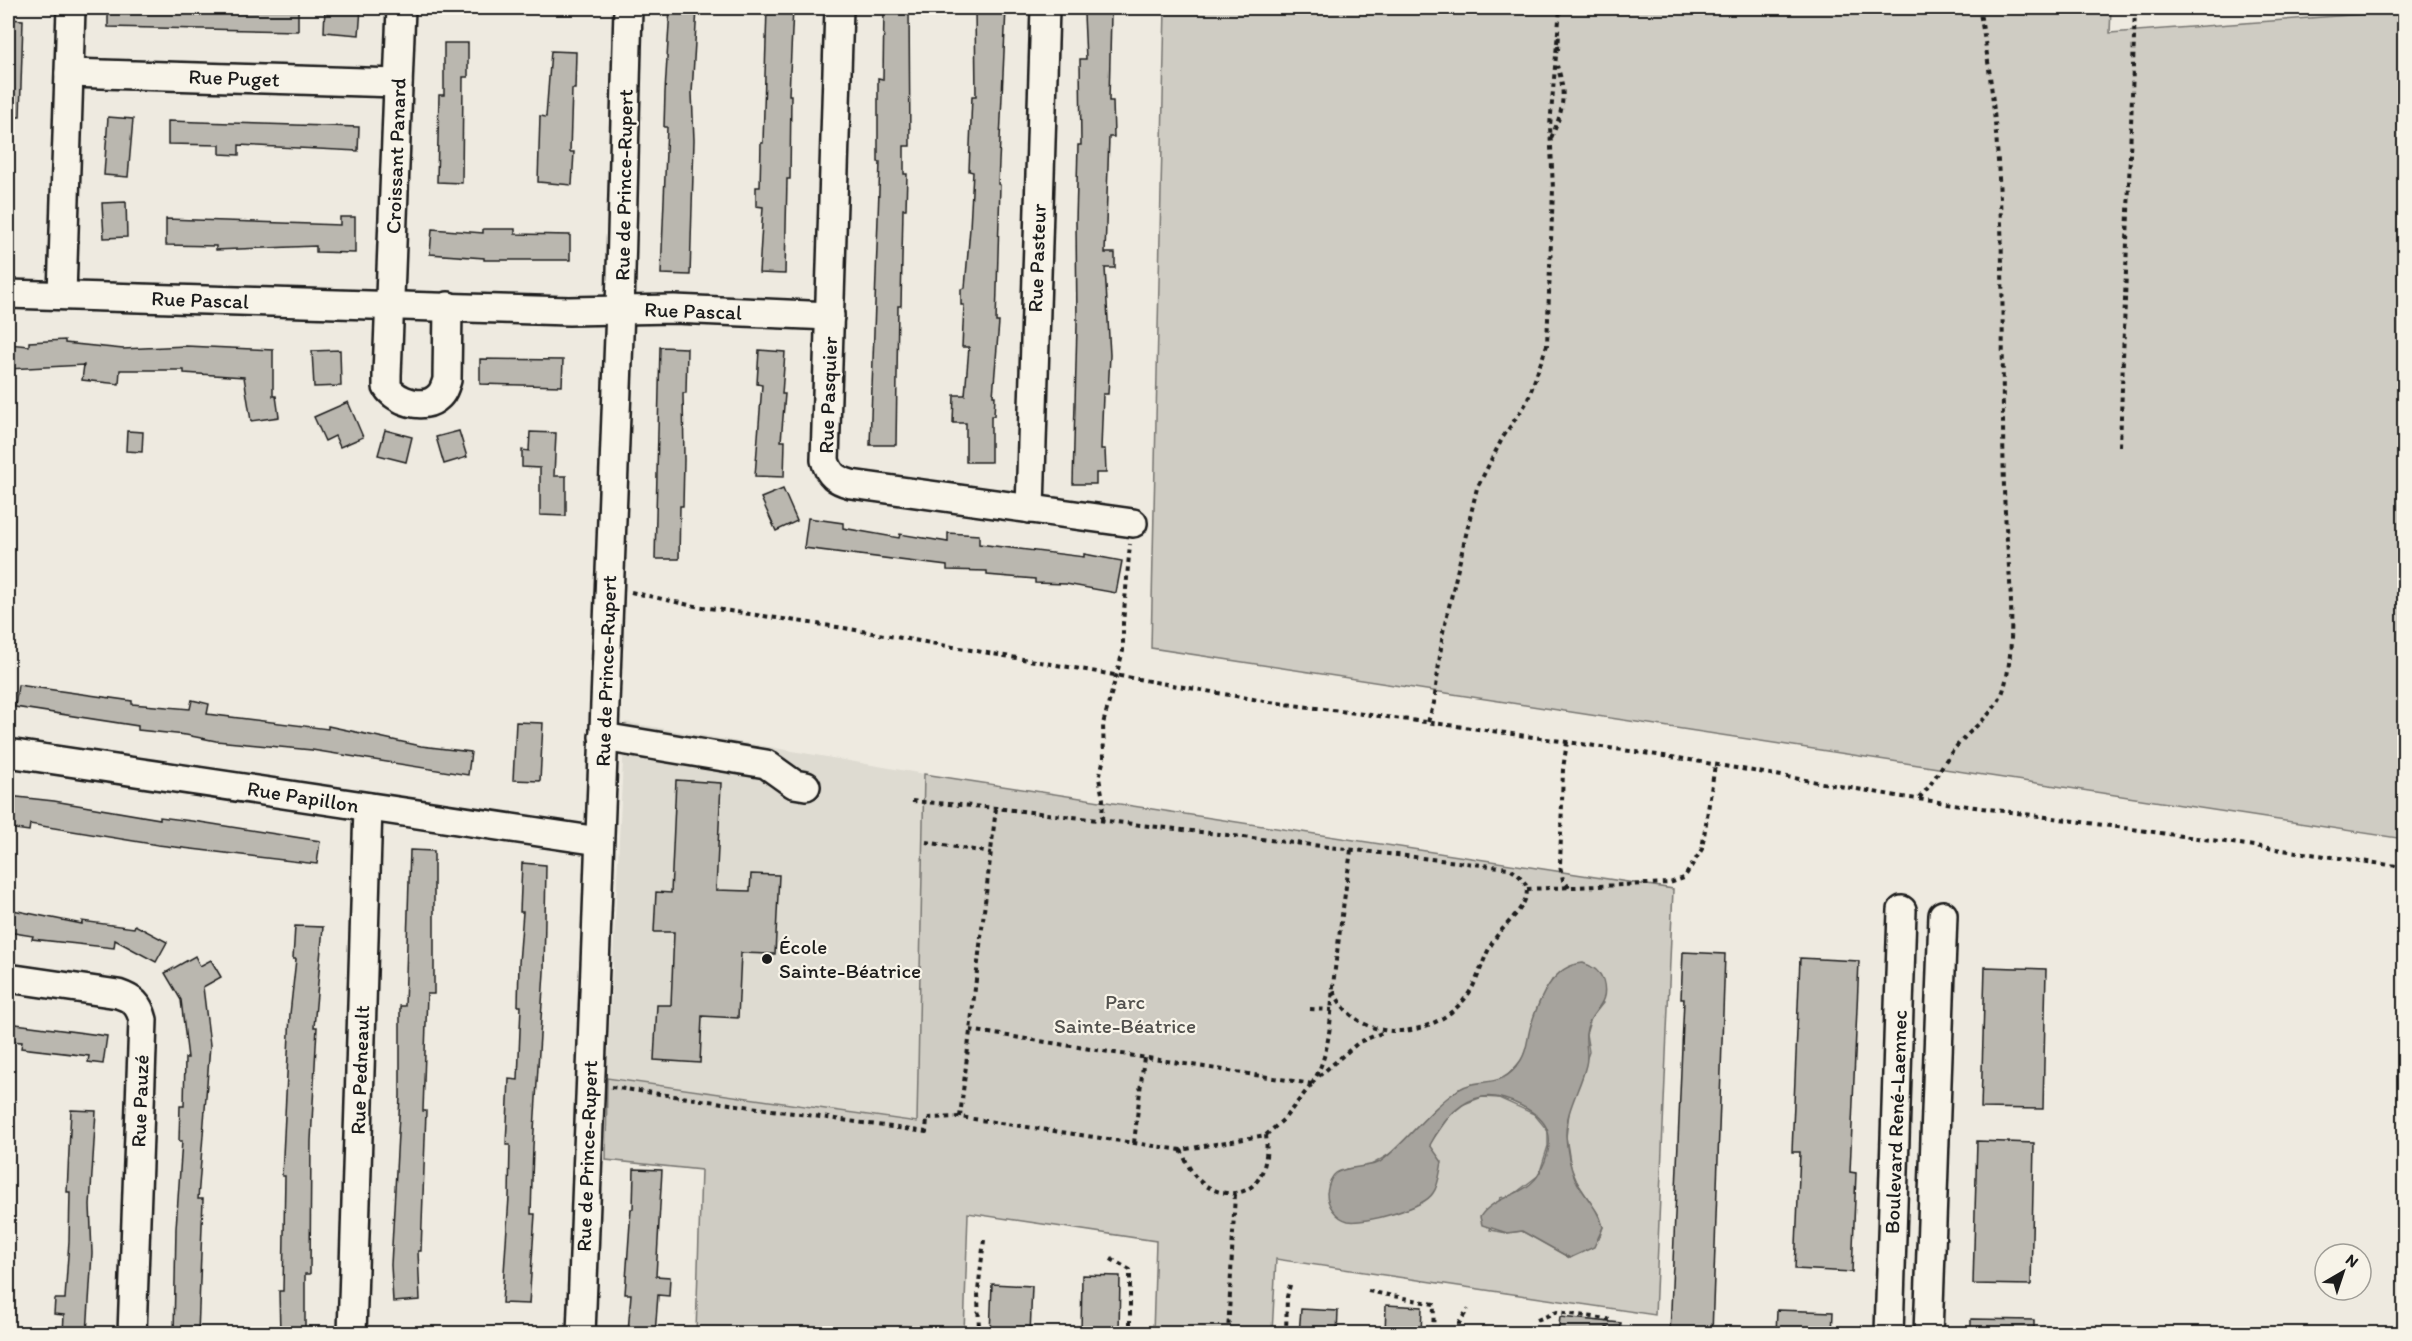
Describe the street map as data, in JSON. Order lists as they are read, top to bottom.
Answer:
{
  "streets": {
    "street": [
      "Rue Puget",
      "Croissant Panard",
      "Rue de Prince-Rupert",
      "Rue Pasteur",
      "Rue Pascal",
      "Rue Pasquier",
      "Rue Papillon",
      "Rue Pedneault",
      "Rue Pauzé",
      "Boulevard René-Laennec"
    ]
  },
  "crossings": [
    ["Rue Puget", "Croissant Panard"],
    ["Croissant Panard", "Rue Pascal"],
    ["Rue de Prince-Rupert", "Rue Pascal"],
    ["Rue de Prince-Rupert", "Rue Papillon"],
    ["Rue Pasteur", "Rue Pasquier"],
    ["Rue Pascal", "Rue Pasquier"],
    ["Rue Papillon", "Rue Pedneault"]
  ],
  "parks": ["Parc Sainte-Béatrice"],
  "places": ["École Sainte-Béatrice"],
  "north": "top right"
}
